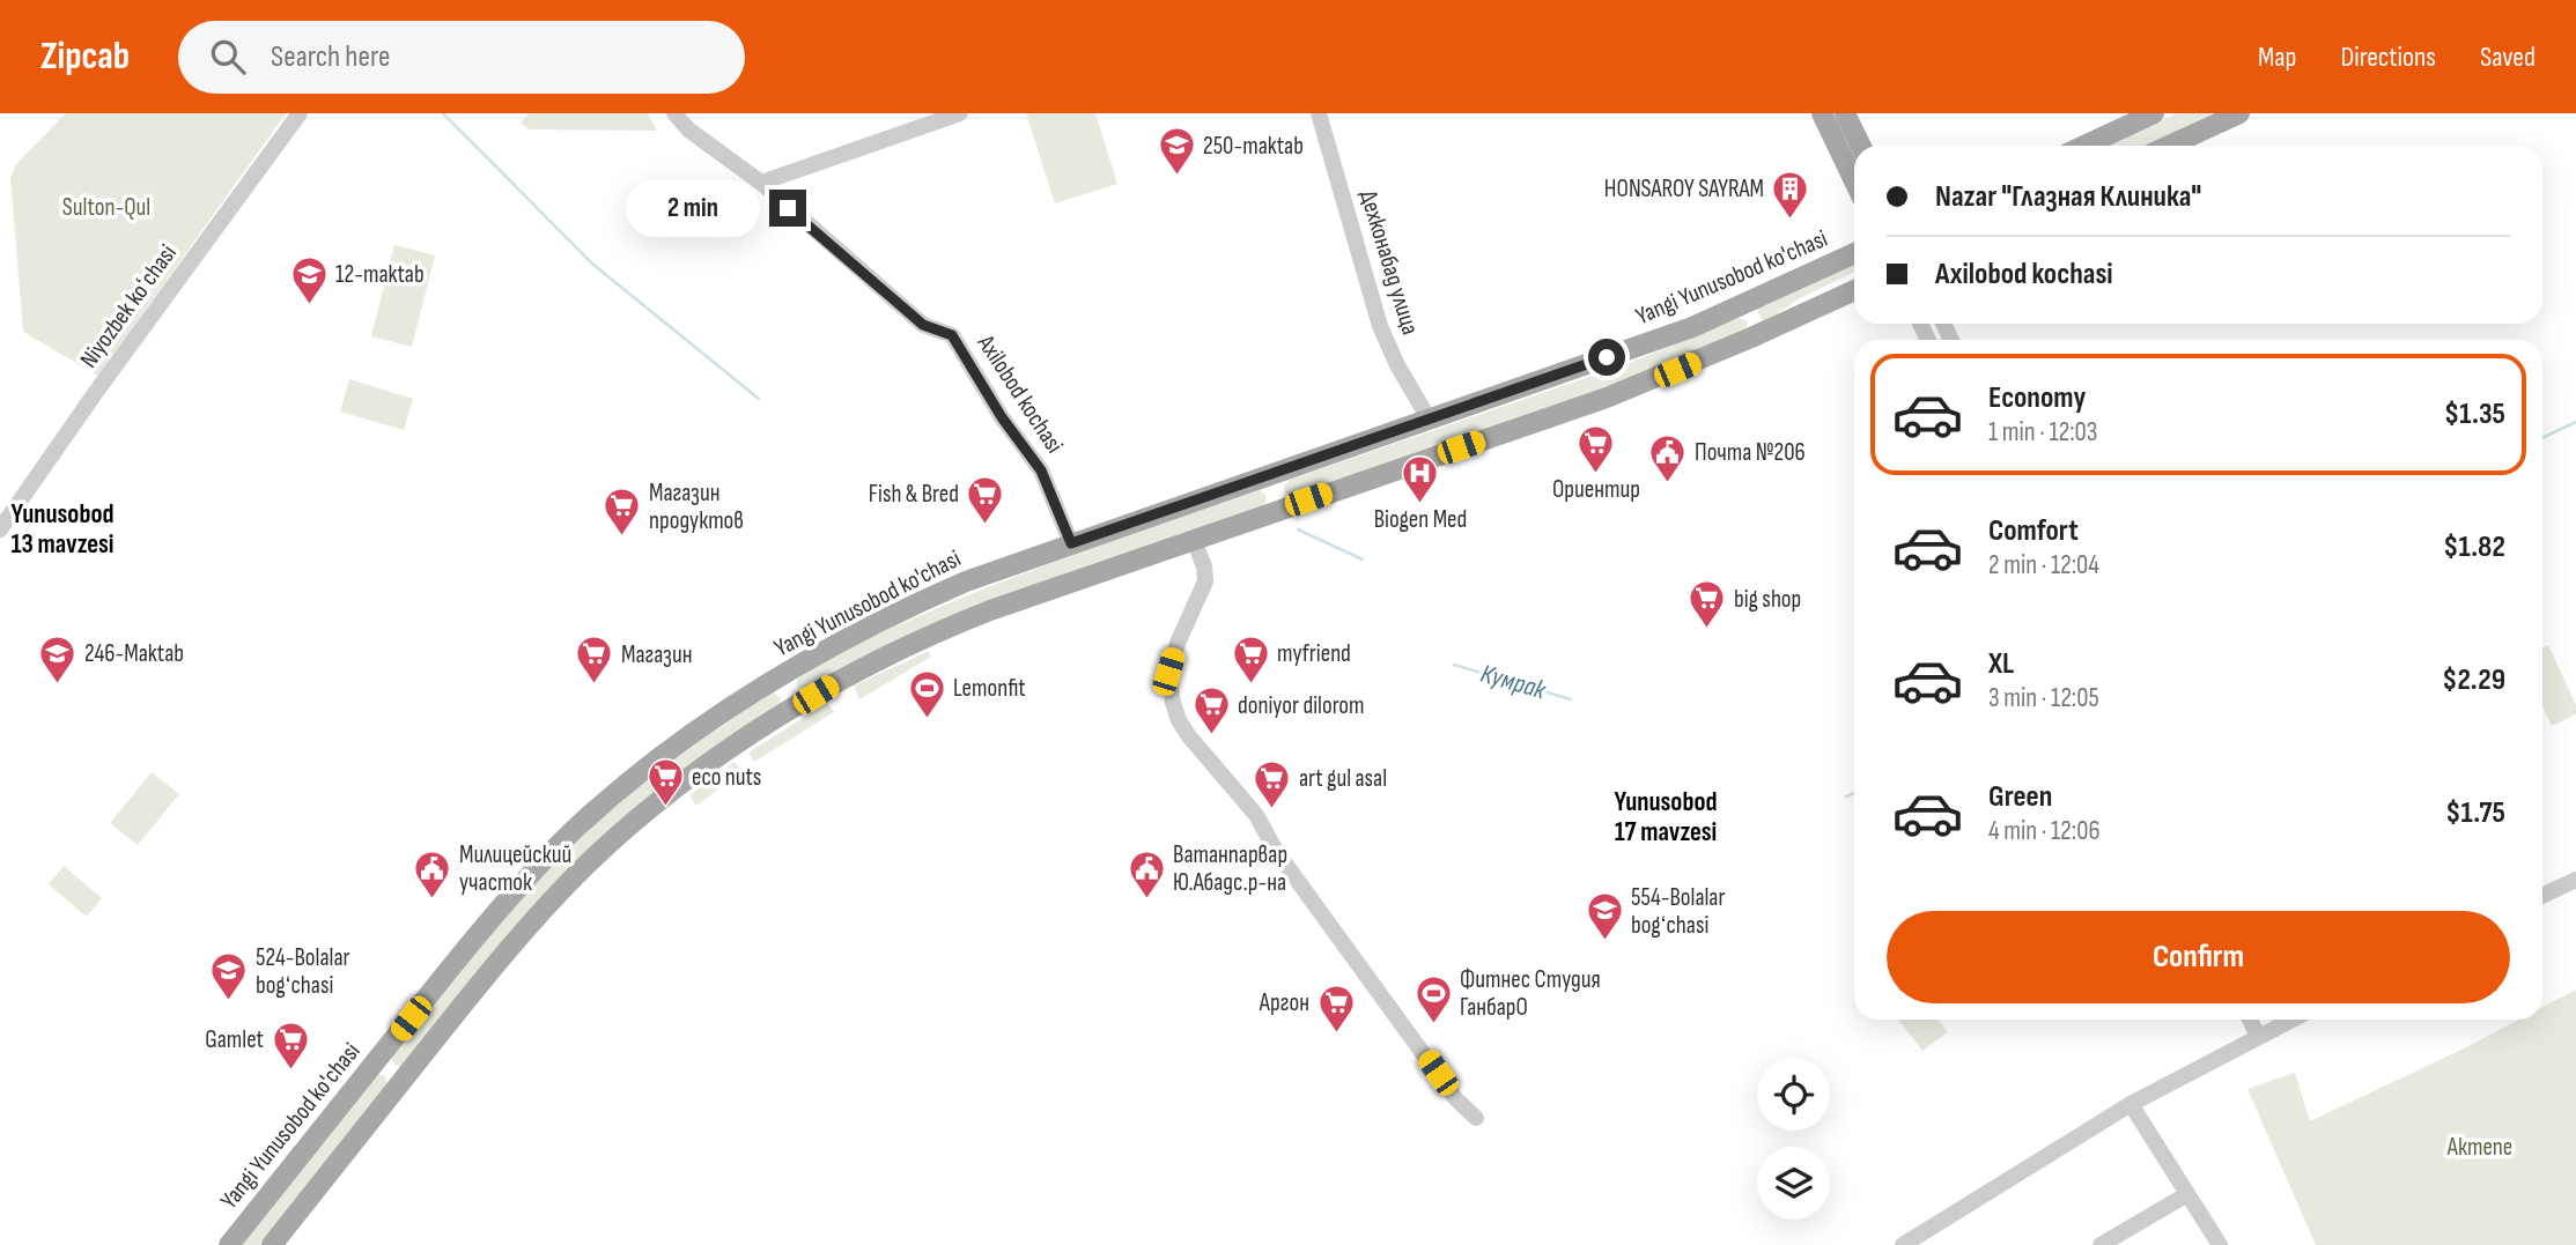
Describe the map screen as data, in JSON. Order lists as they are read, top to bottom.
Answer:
{
  "streets": {
    "main road": ["Yangi Yunusobod ko'chasi"],
    "street": ["Дехконабад улица", "Niyozbek koʻchasi", "Axilobod kochasi"]
  },
  "crossings": [
    ["Дехконабад улица", "Yangi Yunusobod ko'chasi"],
    ["Yangi Yunusobod ko'chasi", "Axilobod kochasi"]
  ],
  "districts": ["Yunusobod 13 mavzesi", "Yunusobod 17 mavzesi"],
  "water": ["Кумрак"],
  "parks": ["Sulton-Qul", "Актепе"],
  "places": {
    "school or university": [
      "250-maktab",
      "12-maktab",
      "246-Maktab",
      "554-Bolalar bogʻchasi",
      "524-Bolalar bogʻchasi"
    ],
    "building": ["HONSAROY SAYRAM"],
    "supermarket": [
      "Ориентир",
      "Fish & Bred",
      "Магазин продуктов",
      "big shop",
      "myfriend",
      "Магазин",
      "doniyor dilorom",
      "eco nuts",
      "art gul asal",
      "Аргон",
      "Gamlet"
    ],
    "public building": ["Почта №206", "Милицейский участок", "Ватанпарвар Ю.Абадс.р-на"],
    "hospital": ["Biogen Med"],
    "sports": ["Lemonfit", "Фитнес Студия ГанбарО"]
  },
  "page": {
    "header": "Zipcab",
    "search": "Search here",
    "nav": ["Map", "Directions", "Saved"],
    "banner": ["Nazar \"Глазная Клиника\"", "Axilobod kochasi"],
    "bubble": "2 min",
    "list": [
      {
        "name": "Economy",
        "note": "1 min · 12:03",
        "value": "$1.35"
      },
      {
        "name": "Comfort",
        "note": "2 min · 12:04",
        "value": "$1.82"
      },
      {
        "name": "XL",
        "note": "3 min · 12:05",
        "value": "$2.29"
      },
      {
        "name": "Green",
        "note": "4 min · 12:06",
        "value": "$1.75"
      }
    ],
    "buttons": "Confirm"
  }
}
